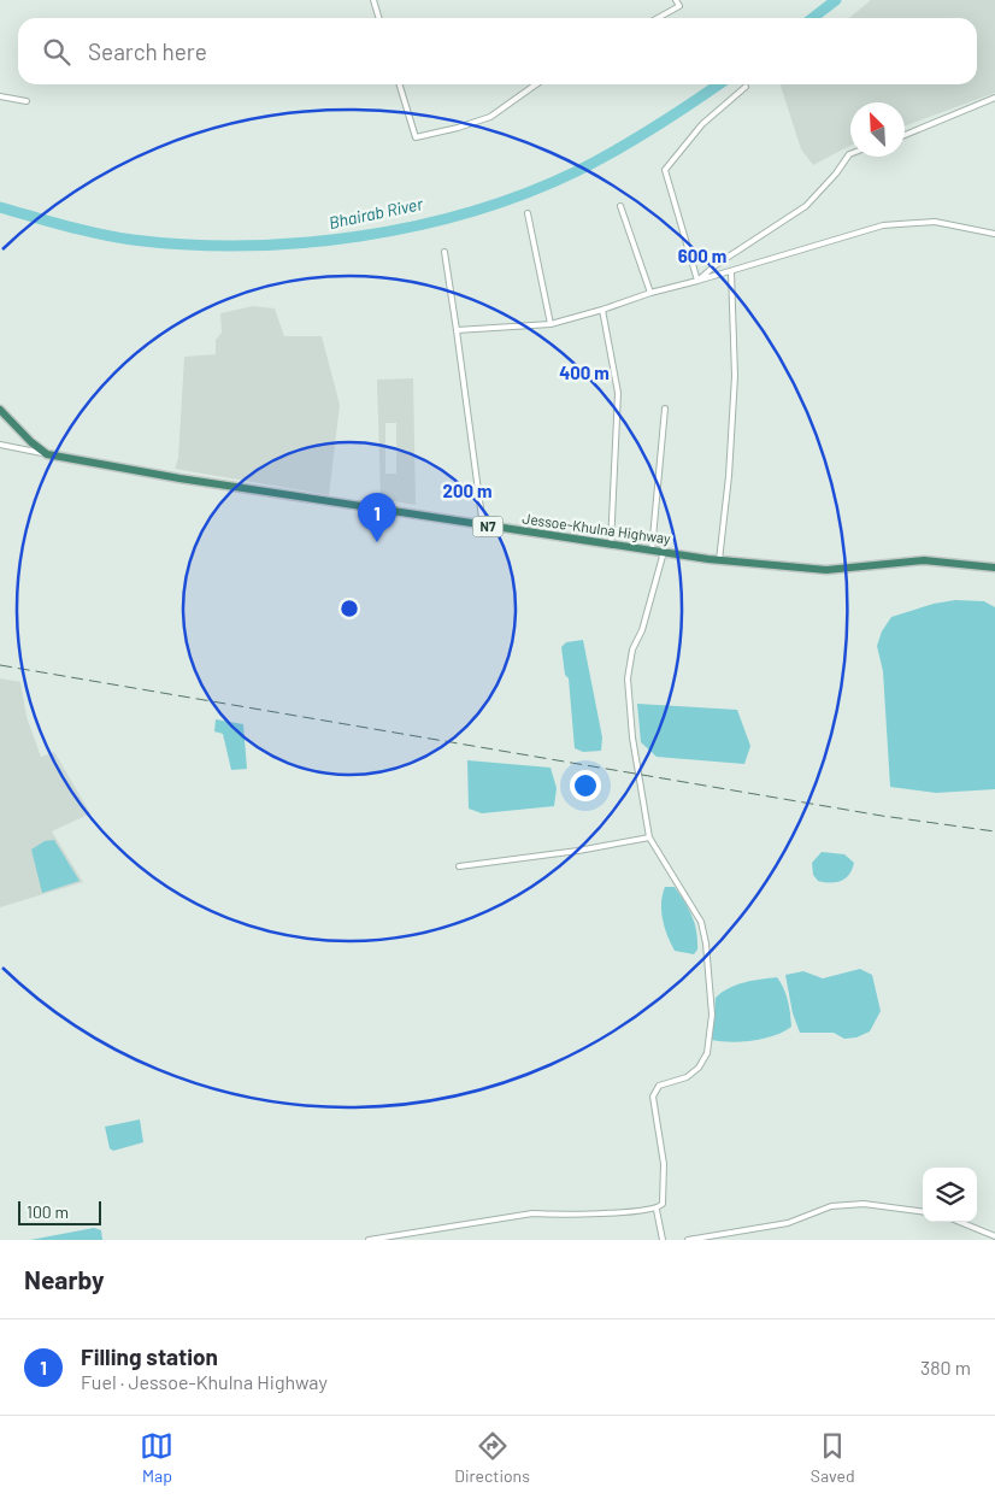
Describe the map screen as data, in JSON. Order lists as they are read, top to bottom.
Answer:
{
  "streets": {
    "highway": ["N7", "Jessoe-Khulna Highway"]
  },
  "water": ["Bhairab River"],
  "scale_bar": "100 m",
  "north": "top left",
  "page": {
    "search": "Search here",
    "pins": "1",
    "scale": "100 m",
    "heading": "Nearby",
    "list": [
      {
        "mark": "1",
        "name": "Filling station",
        "note": "Fuel · Jessoe-Khulna Highway",
        "value": "380 m"
      }
    ],
    "nav": ["Map", "Directions", "Saved"]
  },
  "rings": ["600 m", "400 m", "200 m"]
}
